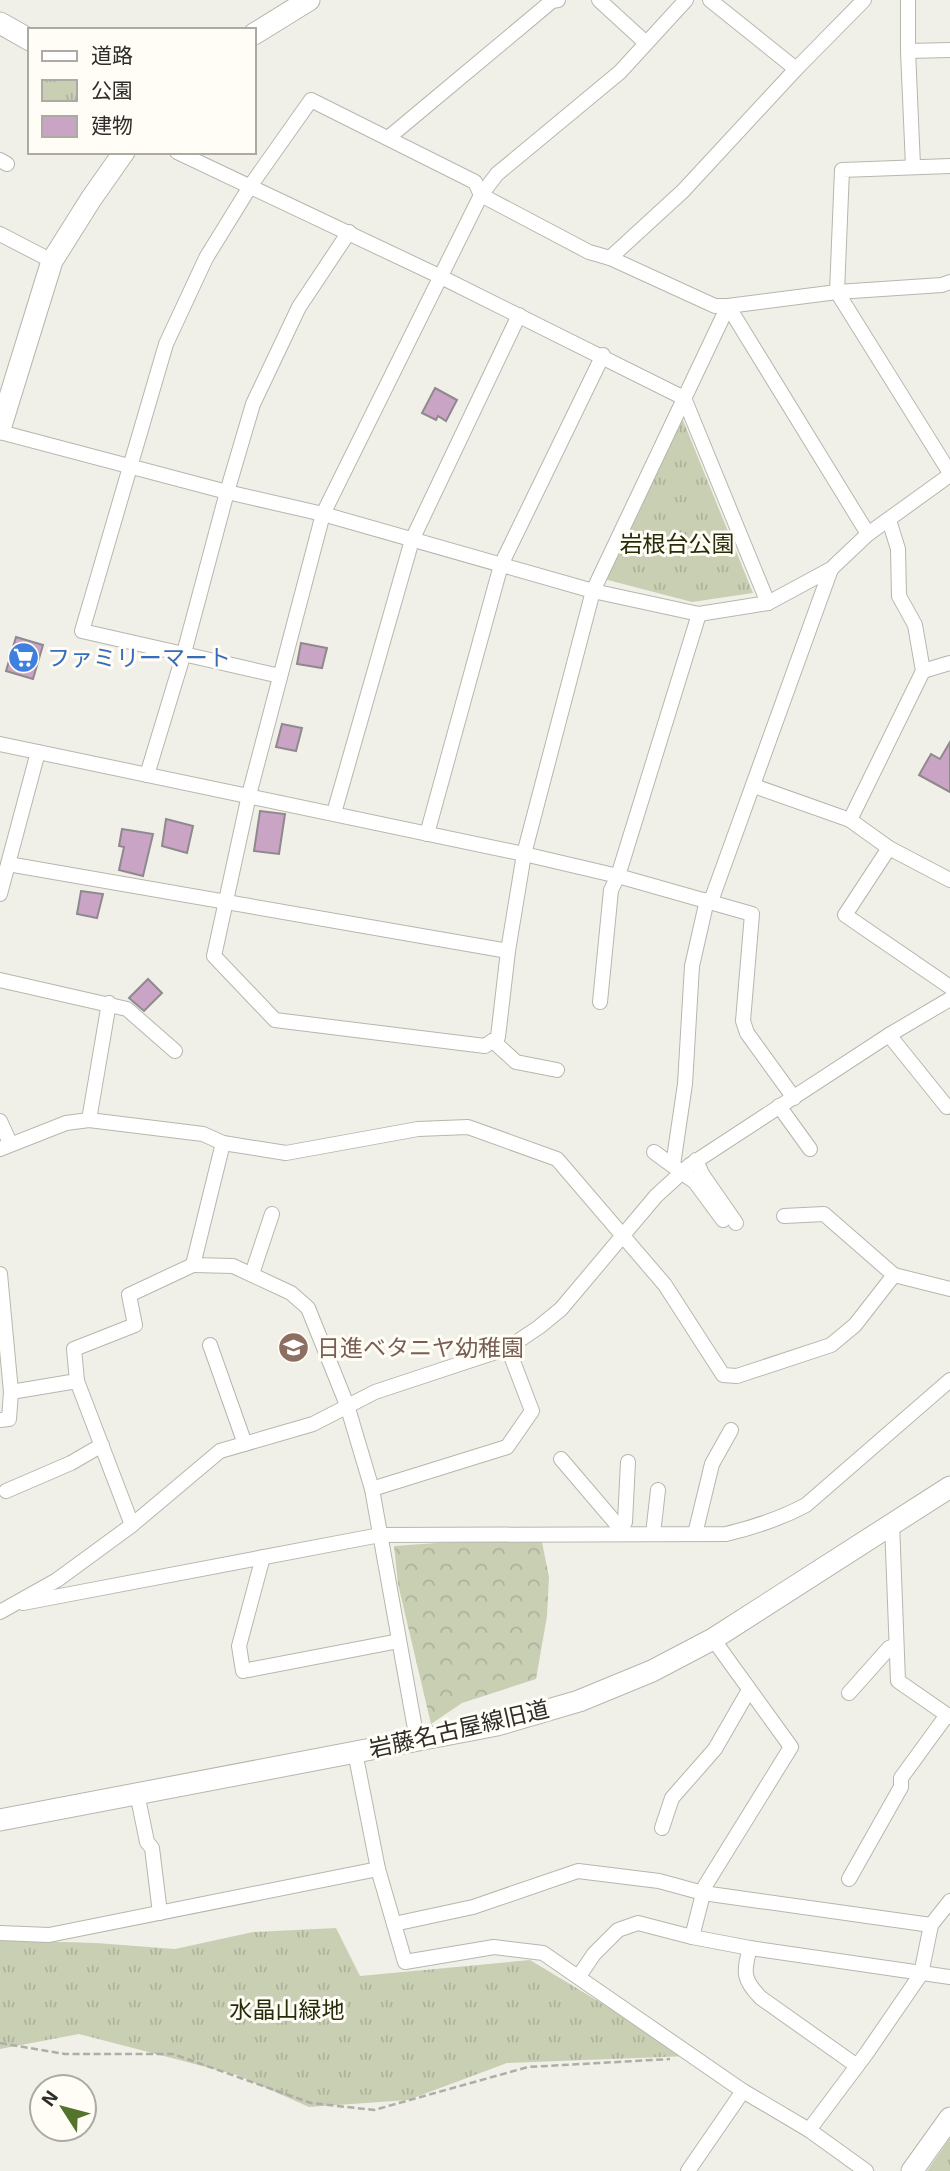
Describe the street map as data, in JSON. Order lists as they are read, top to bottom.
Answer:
{
  "streets": {
    "street": ["岩藤名古屋線旧道"]
  },
  "parks": ["岩根台公園", "水晶山緑地"],
  "places": {
    "supermarket": ["ファミリーマート"],
    "school or university": ["日進ベタニヤ幼稚園"]
  },
  "legend": ["道路", "公園", "建物"],
  "north": "top left"
}
